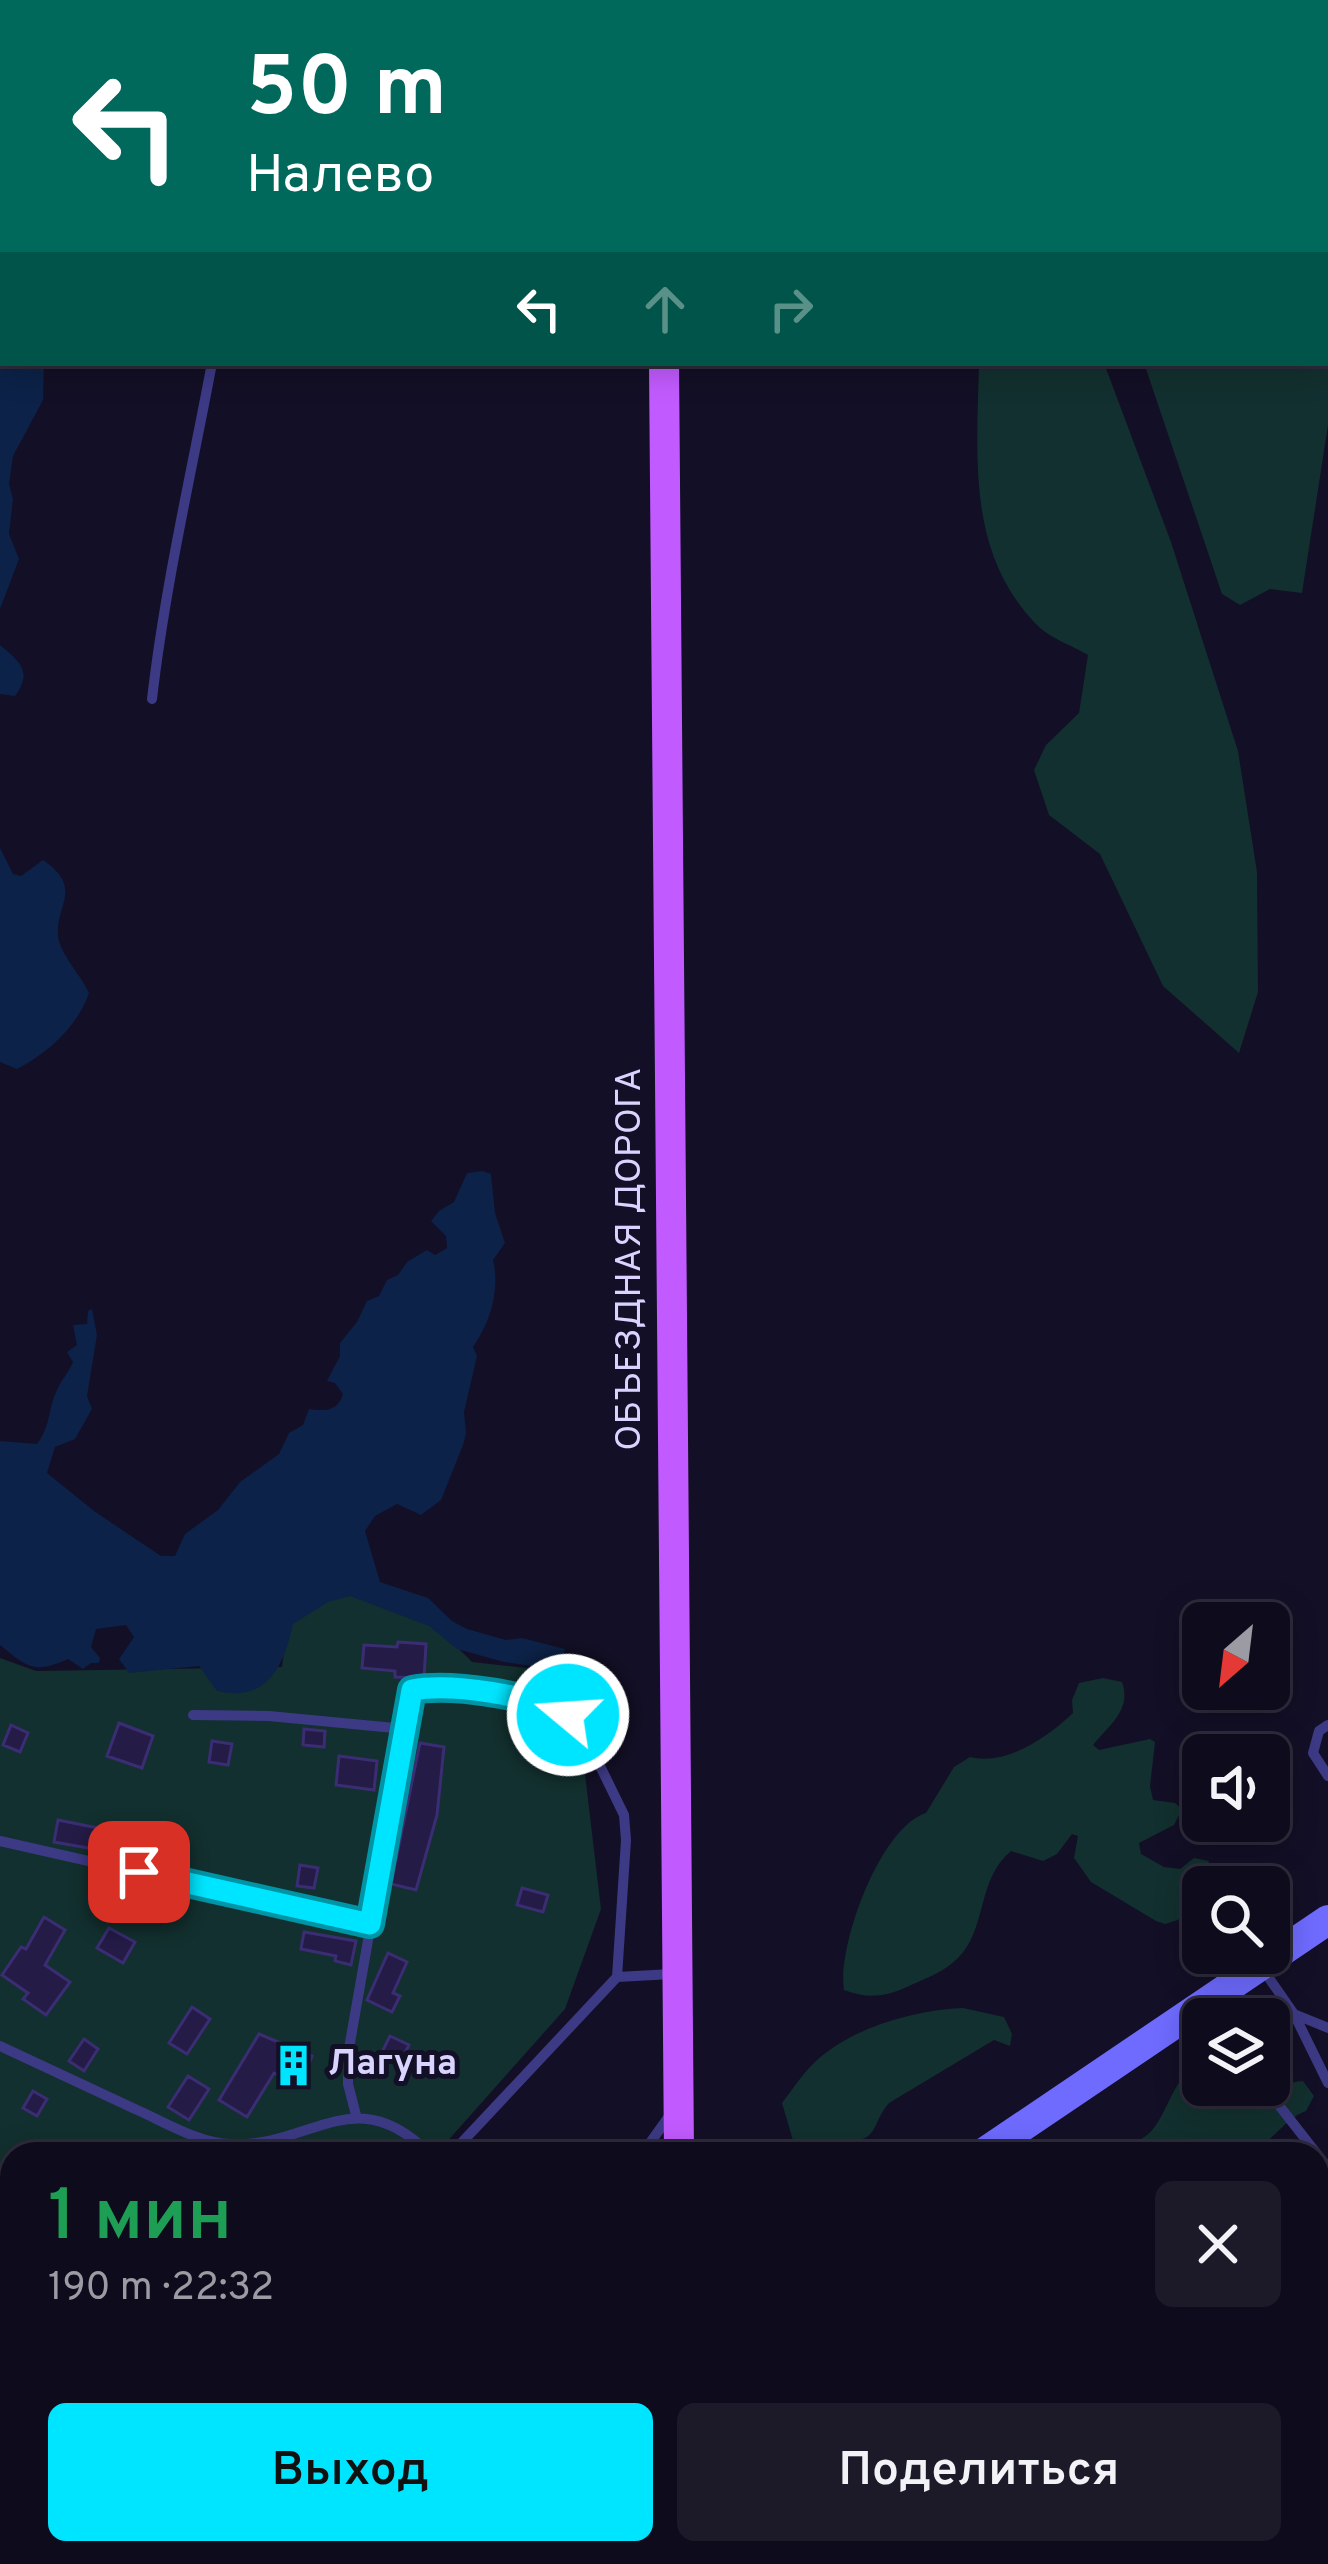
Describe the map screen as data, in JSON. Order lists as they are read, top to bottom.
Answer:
{
  "streets": {
    "main road": ["ОБЪЕЗДНАЯ ДОРОГА"]
  },
  "places": {
    "building": ["Лагуна"]
  },
  "north": "bottom left",
  "page": {
    "turn": ["50 m", "Налево"],
    "heading": ["1 мин", "190 m · 22:32"],
    "buttons": ["Выход", "Поделиться"]
  }
}
